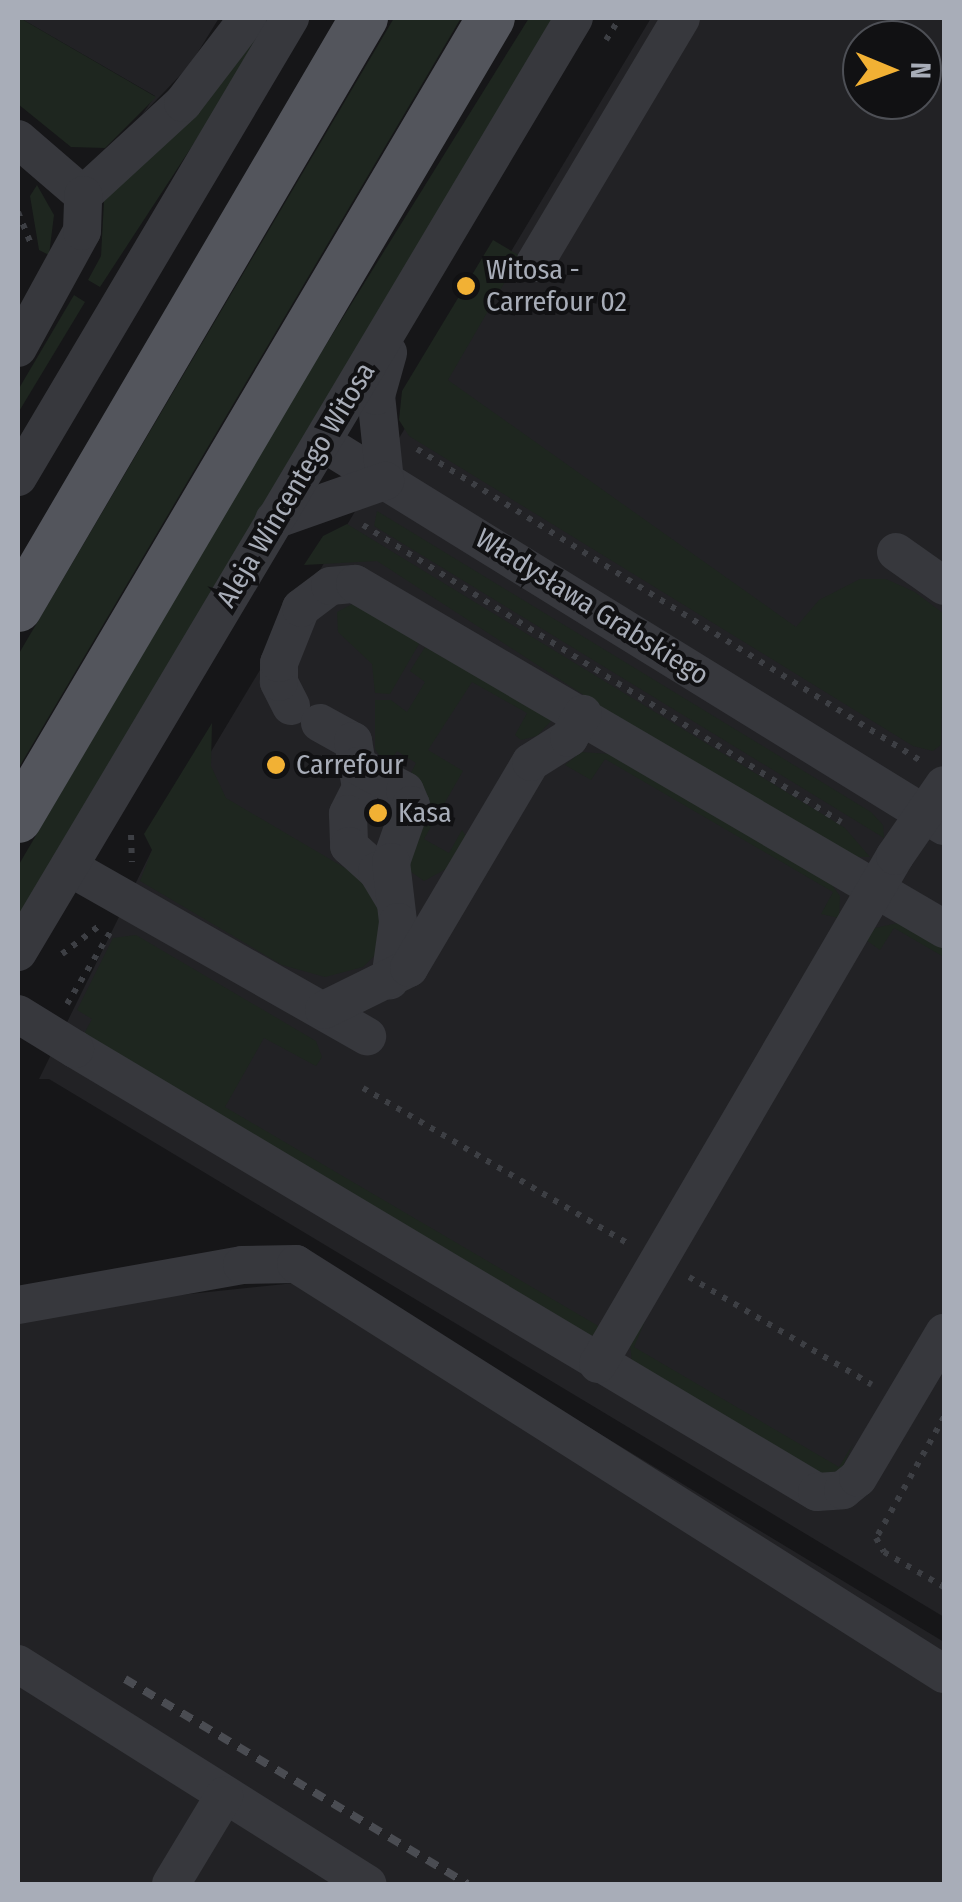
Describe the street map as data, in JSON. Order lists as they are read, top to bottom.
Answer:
{
  "streets": {
    "street": ["Aleja Wincentego Witosa", "Władysława Grabskiego"]
  },
  "crossings": [
    ["Aleja Wincentego Witosa", "Władysława Grabskiego"]
  ],
  "places": ["Witosa - Carrefour 02", "Carrefour", "Kasa"],
  "north": "right"
}
